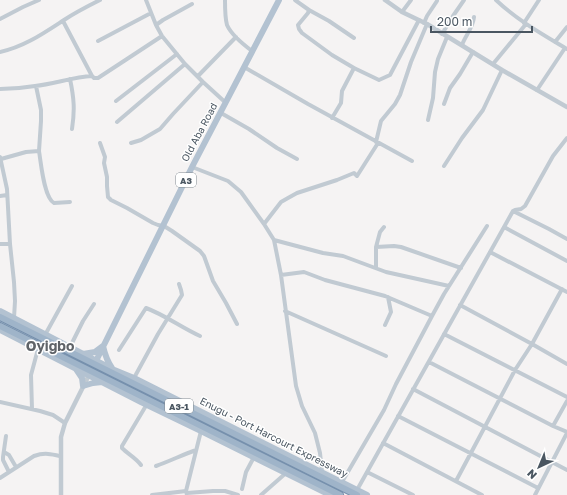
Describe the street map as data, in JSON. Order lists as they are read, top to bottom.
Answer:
{
  "streets": {
    "highway": ["A3-1", "Enugu - Port Harcourt Expressway"],
    "main road": ["Old Aba Road", "A3"]
  },
  "crossings": [
    ["Old Aba Road", "Enugu - Port Harcourt Expressway"]
  ],
  "districts": ["Oyigbo"],
  "scale_bar": "200 m",
  "north": "bottom left"
}
